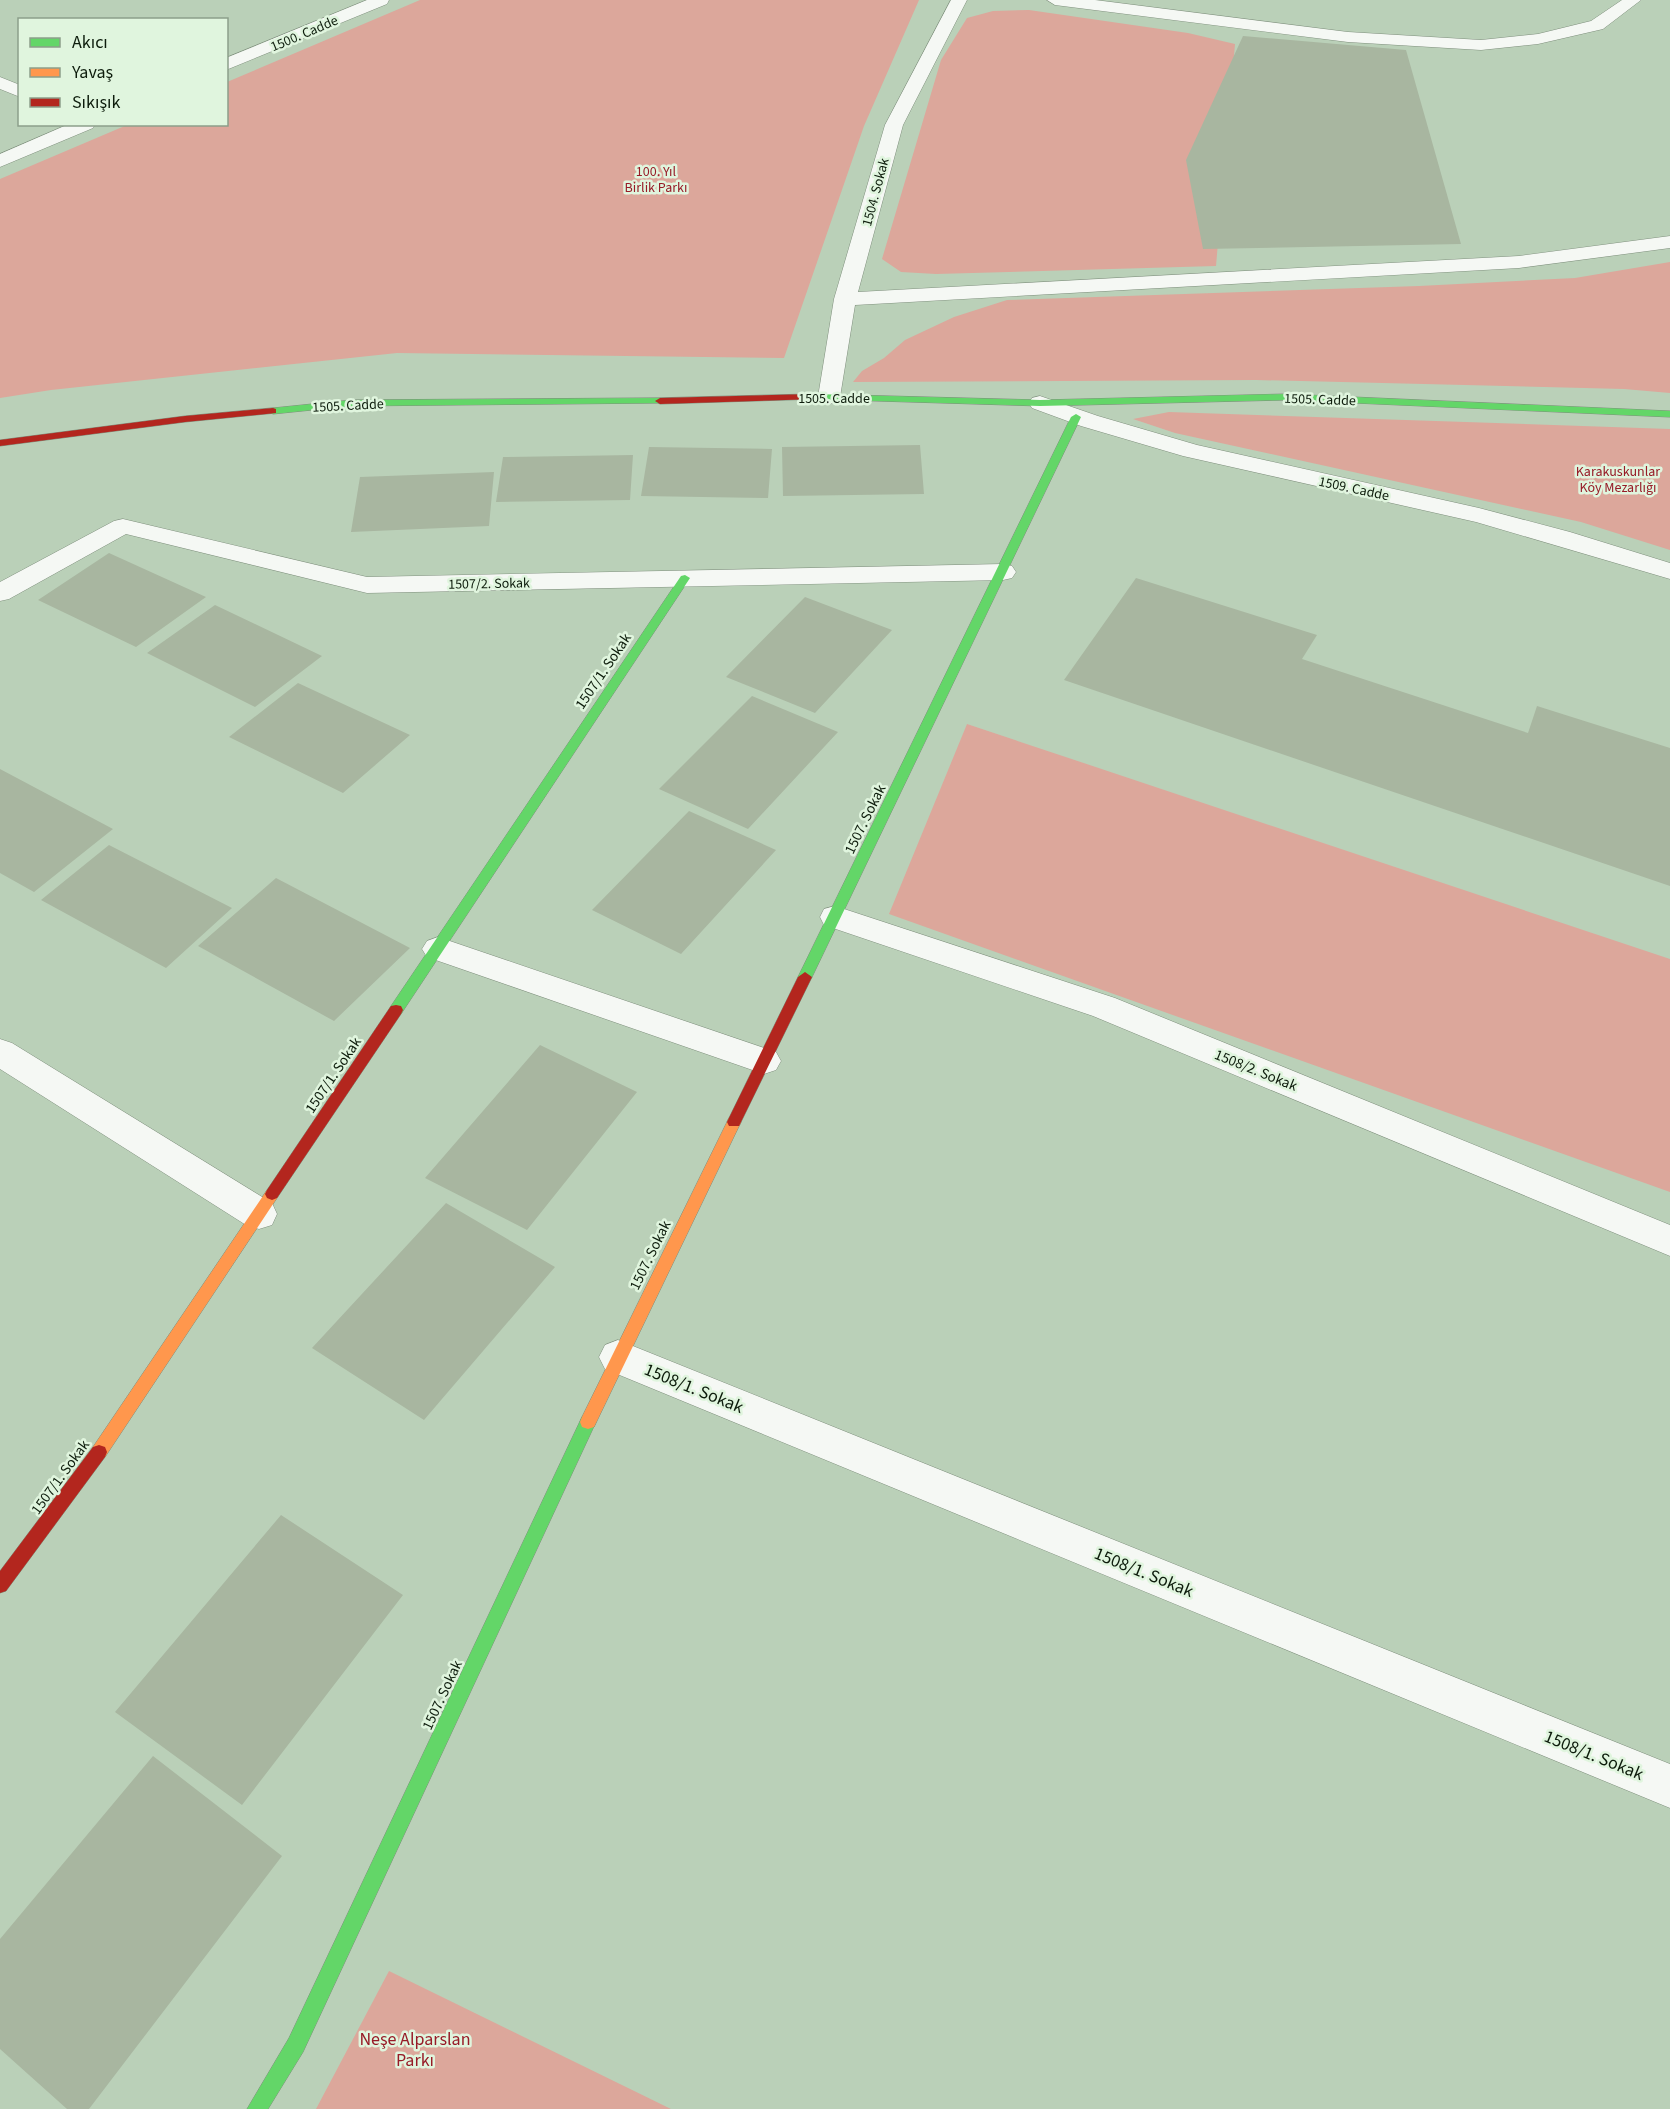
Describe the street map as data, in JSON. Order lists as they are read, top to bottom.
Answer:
{
  "streets": {
    "street": [
      "1500. Cadde",
      "1504. Sokak",
      "1505. Cadde",
      "1509. Cadde",
      "1507/2. Sokak",
      "1507/1. Sokak",
      "1507. Sokak",
      "1508/2. Sokak",
      "1508/1. Sokak"
    ]
  },
  "crossings": [
    ["1504. Sokak", "1505. Cadde"],
    ["1505. Cadde", "1509. Cadde"],
    ["1509. Cadde", "1507. Sokak"],
    ["1507/2. Sokak", "1507/1. Sokak"],
    ["1507/2. Sokak", "1507. Sokak"],
    ["1507. Sokak", "1508/2. Sokak"],
    ["1507. Sokak", "1508/1. Sokak"]
  ],
  "parks": ["100. Yıl Birlik Parkı", "Karakuskunlar Köy Mezarlığı", "Neşe Alparslan Parkı"],
  "legend": ["Akıcı", "Yavaş", "Sıkışık"]
}
